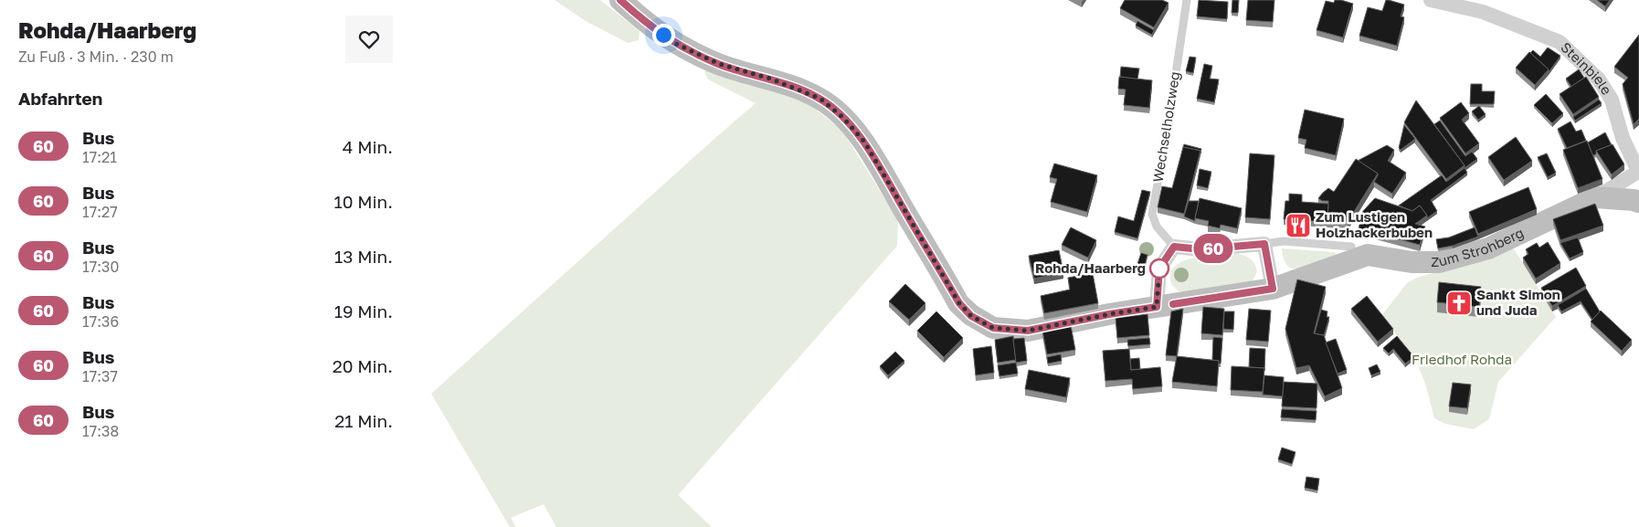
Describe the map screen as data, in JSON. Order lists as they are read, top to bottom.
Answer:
{
  "streets": {
    "street": ["Steinbiele", "Zum Strohberg"],
    "lane": ["Wechselholzweg"]
  },
  "crossings": [
    ["Steinbiele", "Zum Strohberg"]
  ],
  "parks": ["Friedhof Rohda"],
  "places": {
    "restaurant": ["Zum Lustigen Holzhackerbuben"],
    "other": ["Rohda/Haarberg"],
    "church": ["Sankt Simon und Juda"]
  },
  "lines": ["bus line 60"],
  "page": {
    "heading": [
      ["Rohda/Haarberg", "Zu Fuß · 3 Min. · 230 m"],
      "Abfahrten"
    ],
    "on_map": "60",
    "list": [
      {
        "mark": "60",
        "name": "Bus",
        "note": "17:21",
        "value": "4 Min."
      },
      {
        "mark": "60",
        "name": "Bus",
        "note": "17:27",
        "value": "10 Min."
      },
      {
        "mark": "60",
        "name": "Bus",
        "note": "17:30",
        "value": "13 Min."
      },
      {
        "mark": "60",
        "name": "Bus",
        "note": "17:36",
        "value": "19 Min."
      },
      {
        "mark": "60",
        "name": "Bus",
        "note": "17:37",
        "value": "20 Min."
      },
      {
        "mark": "60",
        "name": "Bus",
        "note": "17:38",
        "value": "21 Min."
      }
    ]
  }
}
